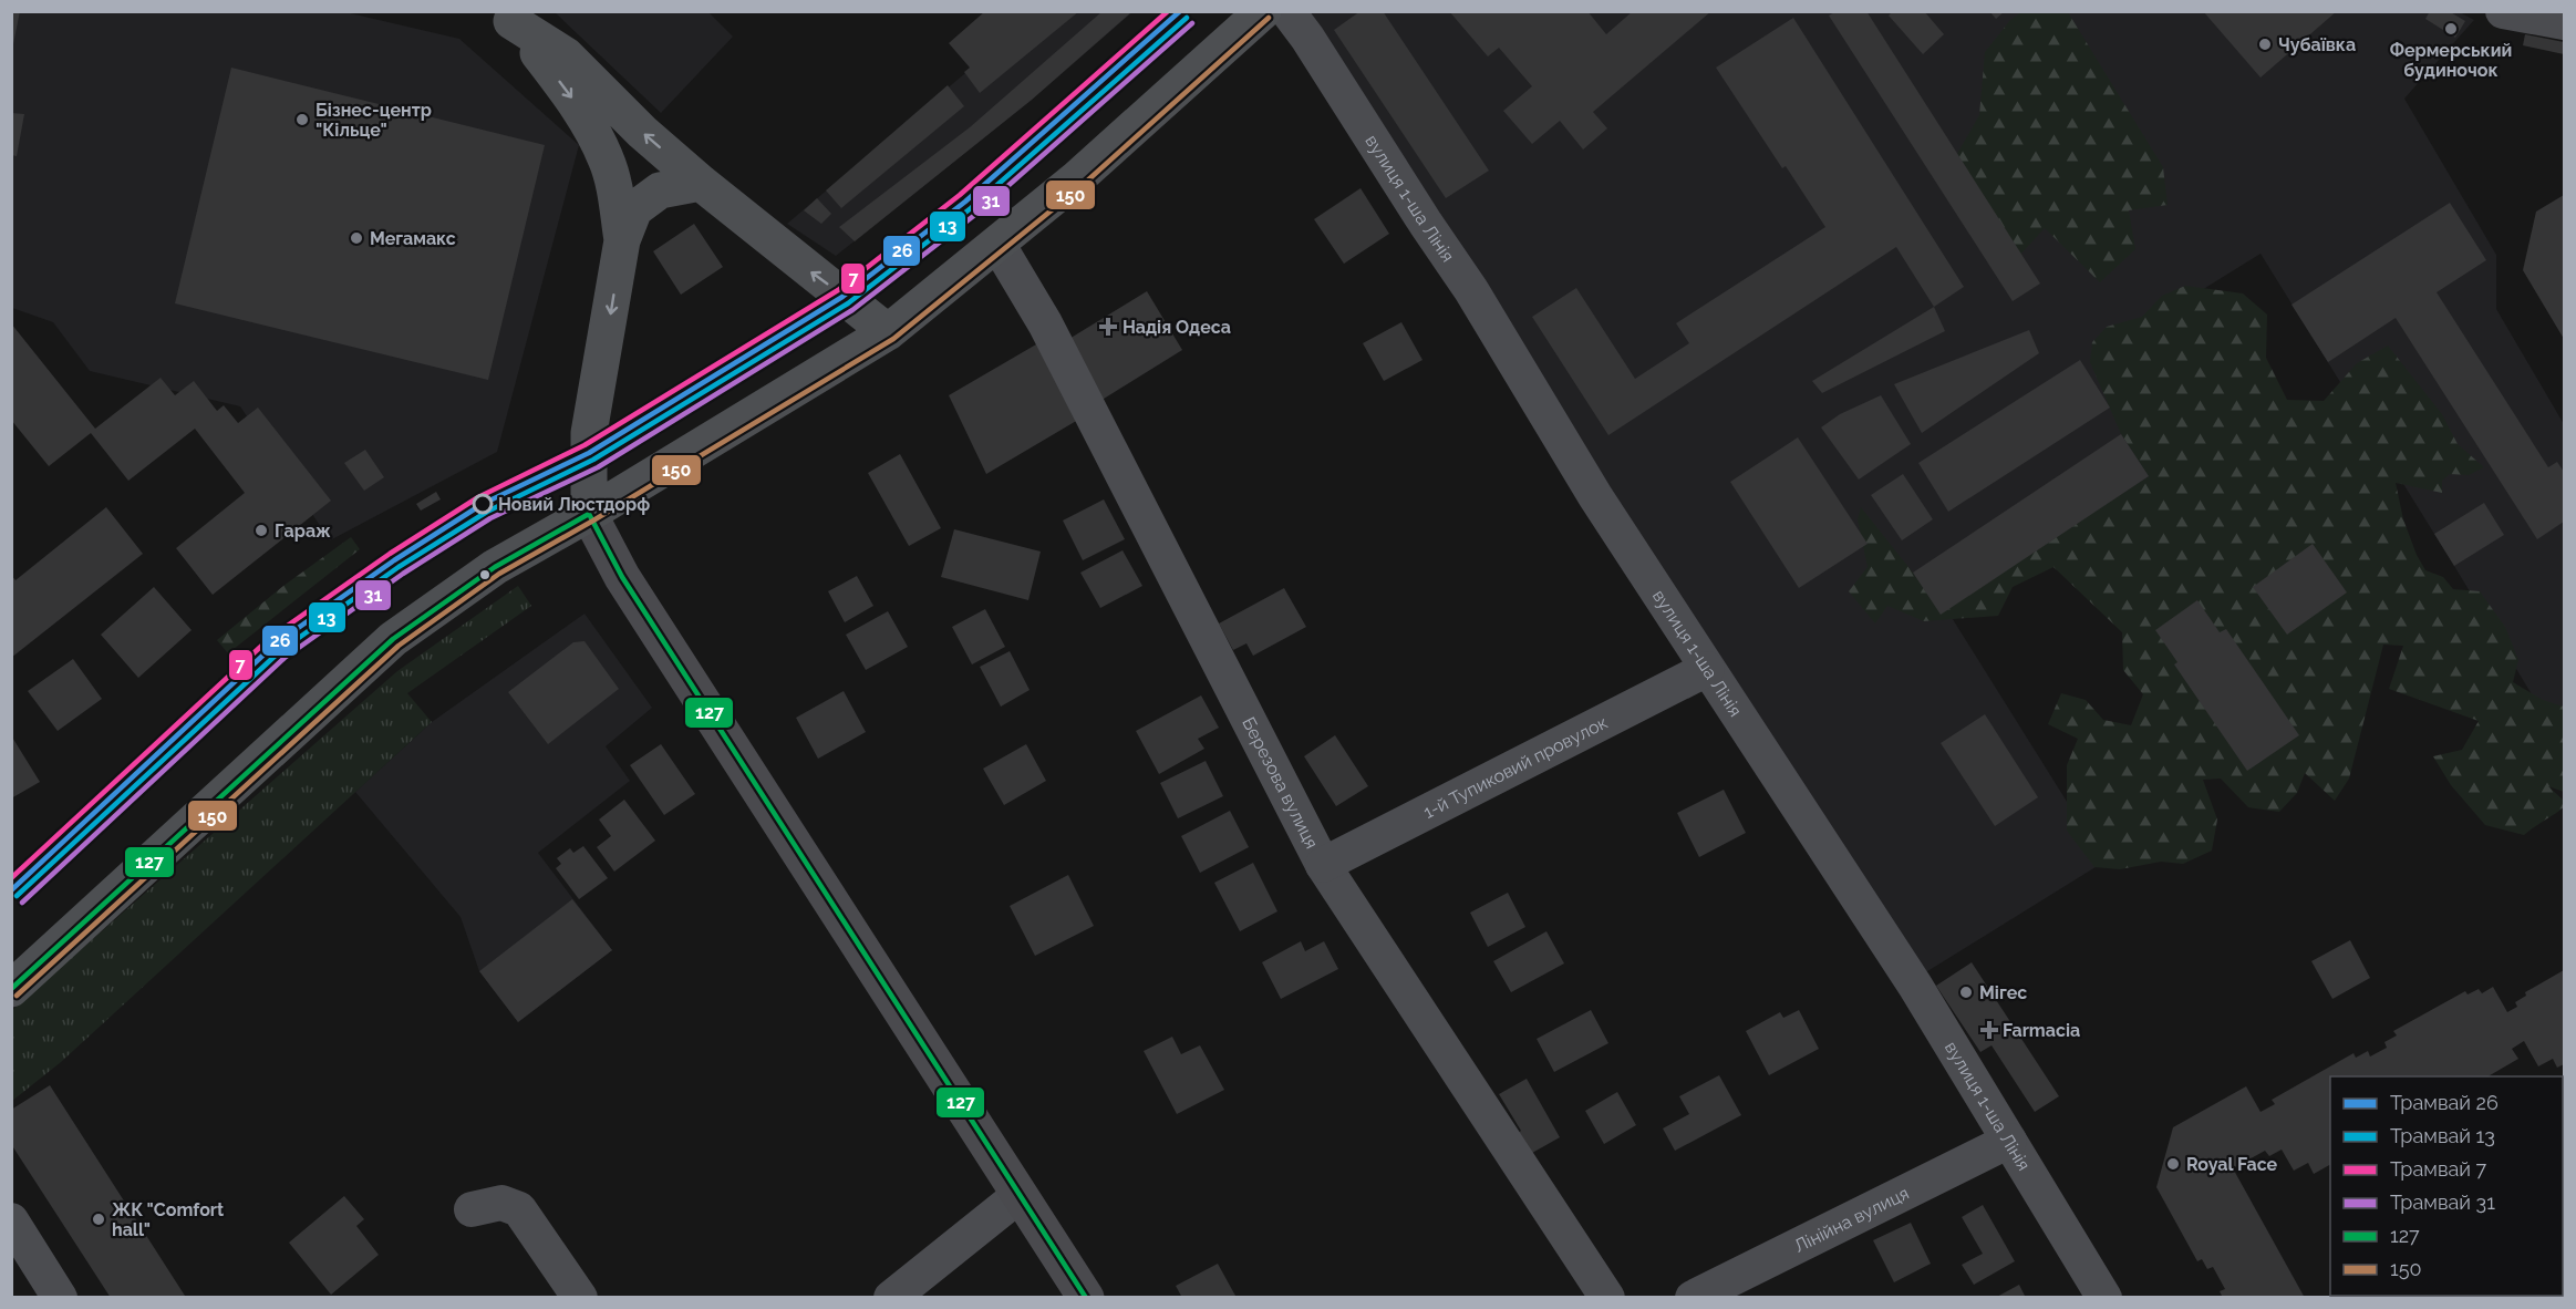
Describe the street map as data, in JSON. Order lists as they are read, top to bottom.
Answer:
{
  "streets": {
    "street": [
      "вулиця 1-ша Лінія",
      "1-й Тупиковий провулок",
      "Березова вулиця",
      "Лінійна вулиця"
    ]
  },
  "crossings": [
    ["вулиця 1-ша Лінія", "1-й Тупиковий провулок"],
    ["вулиця 1-ша Лінія", "Лінійна вулиця"],
    ["1-й Тупиковий провулок", "Березова вулиця"]
  ],
  "places": {
    "other": [
      "Фермерський будиночок",
      "Чубаївка",
      "Бізнес-центр \"Кільце\"",
      "Мегамакс",
      "Новий Люстдорф",
      "Гараж",
      "Мігес",
      "Royal Face",
      "ЖК \"Comfort hall\""
    ],
    "health": ["Надія Одеса", "Farmacia"]
  },
  "lines": [
    "tram line 26",
    "tram line 7",
    "tram line 13",
    "transit line 150",
    "tram line 31",
    "transit line 127"
  ],
  "legend": [
    "Трамвай 26",
    "Трамвай 13",
    "Трамвай 7",
    "Трамвай 31",
    "127",
    "150"
  ]
}
